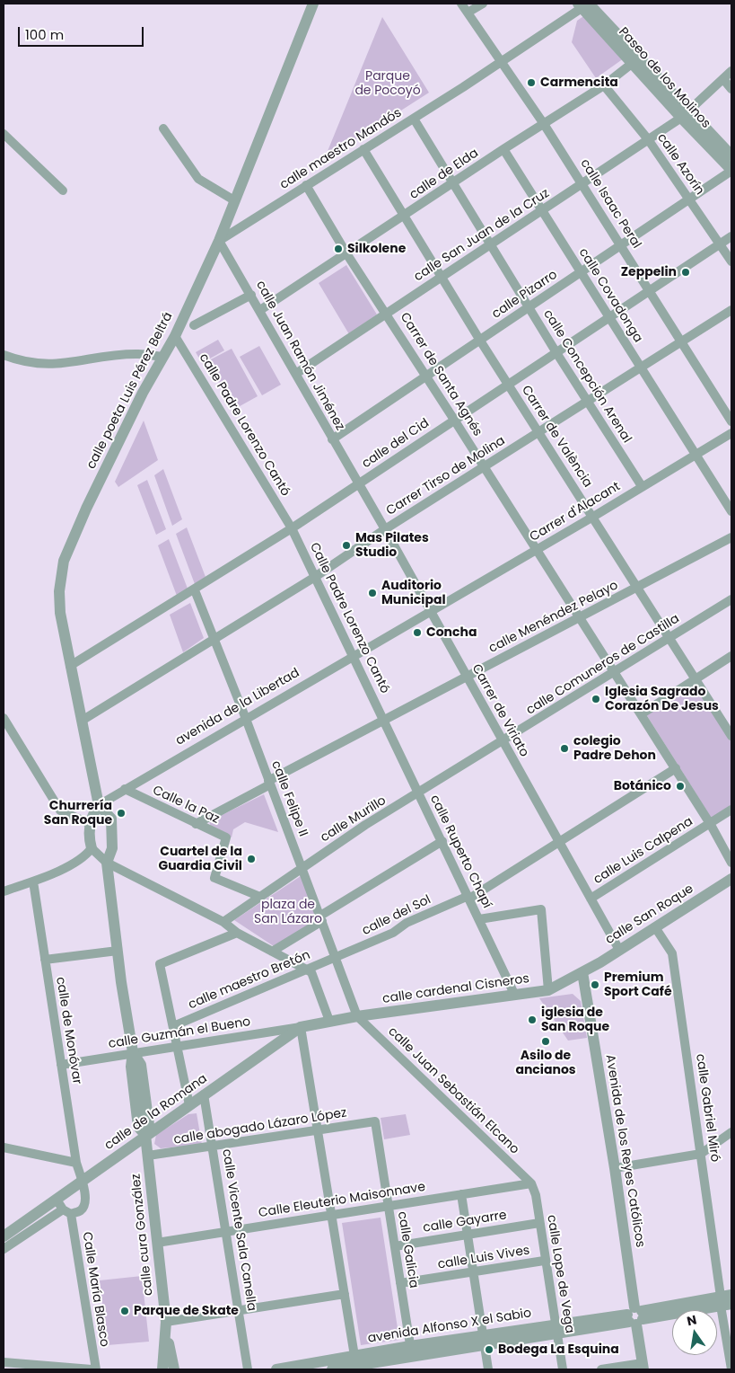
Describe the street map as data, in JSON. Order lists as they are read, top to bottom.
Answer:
{
  "streets": {
    "street": [
      "Paseo de los Molinos",
      "calle maestro Mandós",
      "calle Azorín",
      "calle de Elda",
      "calle Isaac Peral",
      "calle San Juan de la Cruz",
      "calle Pizarro",
      "calle Covadonga",
      "calle Juan Ramón Jiménez",
      "Carrer de Santa Agnés",
      "calle Concepción Arenal",
      "calle poeta Luis Pérez Beltrá",
      "calle Padre Lorenzo Cantó",
      "Carrer de València",
      "calle del Cid",
      "Carrer Tirso de Molina",
      "Carrer d'Alacant",
      "calle Menéndez Pelayo",
      "Calle Padre Lorenzo Cantó",
      "calle Comuneros de Castilla",
      "avenida de la Libertad",
      "Carrer de Viriato",
      "calle Felipe II",
      "Calle la Paz",
      "calle Murillo",
      "calle Luis Calpena",
      "calle Ruperto Chapí",
      "calle San Roque",
      "calle del Sol",
      "calle maestro Bretón",
      "calle cardenal Cisneros",
      "calle de Monóvar",
      "calle Guzmán el Bueno",
      "calle Juan Sebastián Elcano",
      "calle Gabriel Miró",
      "calle de la Romana",
      "calle abogado Lázaro López",
      "Avenida de los Reyes Católicos",
      "Calle Eleuterio Maisonnave",
      "calle Gayarre",
      "calle Vicente Sala Canella",
      "calle cura González",
      "calle Galicia",
      "calle Luis Vives",
      "calle Lope de Vega",
      "Calle María Blasco",
      "avenida Alfonso X el Sabio"
    ]
  },
  "crossings": [
    ["Paseo de los Molinos", "calle maestro Mandós"],
    ["Paseo de los Molinos", "calle de Elda"],
    ["Paseo de los Molinos", "calle San Juan de la Cruz"],
    ["Paseo de los Molinos", "calle Pizarro"],
    ["calle maestro Mandós", "calle Isaac Peral"],
    ["calle maestro Mandós", "calle Juan Ramón Jiménez"],
    ["calle maestro Mandós", "Carrer de Santa Agnés"],
    ["calle maestro Mandós", "calle Concepción Arenal"],
    ["calle maestro Mandós", "calle poeta Luis Pérez Beltrá"],
    ["calle maestro Mandós", "Carrer de València"],
    ["calle Azorín", "calle de Elda"],
    ["calle Azorín", "calle San Juan de la Cruz"],
    ["calle Azorín", "calle Pizarro"],
    ["calle Azorín", "calle del Cid"],
    ["calle de Elda", "calle Isaac Peral"],
    ["calle de Elda", "calle Covadonga"],
    ["calle de Elda", "calle Juan Ramón Jiménez"],
    ["calle de Elda", "Carrer de Santa Agnés"],
    ["calle de Elda", "calle Concepción Arenal"],
    ["calle de Elda", "Carrer de València"],
    ["calle Isaac Peral", "calle San Juan de la Cruz"],
    ["calle Isaac Peral", "calle Pizarro"],
    ["calle Isaac Peral", "calle del Cid"],
    ["calle Isaac Peral", "Carrer Tirso de Molina"],
    ["calle San Juan de la Cruz", "calle Covadonga"],
    ["calle San Juan de la Cruz", "calle Juan Ramón Jiménez"],
    ["calle San Juan de la Cruz", "Carrer de Santa Agnés"],
    ["calle San Juan de la Cruz", "calle Concepción Arenal"],
    ["calle San Juan de la Cruz", "Carrer de València"],
    ["calle Pizarro", "calle Covadonga"],
    ["calle Pizarro", "calle Juan Ramón Jiménez"],
    ["calle Pizarro", "Carrer de Santa Agnés"],
    ["calle Pizarro", "calle Concepción Arenal"],
    ["calle Pizarro", "Carrer de València"],
    ["calle Covadonga", "calle del Cid"],
    ["calle Covadonga", "Carrer Tirso de Molina"],
    ["calle Covadonga", "Carrer d'Alacant"],
    ["calle Juan Ramón Jiménez", "calle poeta Luis Pérez Beltrá"],
    ["calle Juan Ramón Jiménez", "calle del Cid"],
    ["calle Juan Ramón Jiménez", "Carrer de Viriato"],
    ["Carrer de Santa Agnés", "calle del Cid"],
    ["Carrer de Santa Agnés", "Carrer Tirso de Molina"],
    ["Carrer de Santa Agnés", "Carrer d'Alacant"],
    ["Carrer de Santa Agnés", "calle Menéndez Pelayo"],
    ["Carrer de Santa Agnés", "calle Comuneros de Castilla"],
    ["Carrer de Santa Agnés", "calle Luis Calpena"],
    ["Carrer de Santa Agnés", "calle del Sol"],
    ["calle Concepción Arenal", "calle del Cid"],
    ["calle Concepción Arenal", "Carrer Tirso de Molina"],
    ["calle Concepción Arenal", "Carrer d'Alacant"],
    ["calle poeta Luis Pérez Beltrá", "calle Padre Lorenzo Cantó"],
    ["calle poeta Luis Pérez Beltrá", "calle del Cid"],
    ["calle poeta Luis Pérez Beltrá", "Carrer Tirso de Molina"],
    ["calle poeta Luis Pérez Beltrá", "avenida de la Libertad"],
    ["calle Padre Lorenzo Cantó", "calle del Cid"],
    ["calle Padre Lorenzo Cantó", "Calle Padre Lorenzo Cantó"],
    ["Carrer de València", "calle del Cid"],
    ["Carrer de València", "Carrer Tirso de Molina"],
    ["Carrer de València", "Carrer d'Alacant"],
    ["Carrer de València", "calle Menéndez Pelayo"],
    ["Carrer de València", "calle Comuneros de Castilla"],
    ["calle del Cid", "Calle Padre Lorenzo Cantó"],
    ["calle del Cid", "Carrer de Viriato"],
    ["calle del Cid", "calle Felipe II"],
    ["Carrer Tirso de Molina", "Calle Padre Lorenzo Cantó"],
    ["Carrer Tirso de Molina", "Carrer de Viriato"],
    ["Carrer Tirso de Molina", "calle Felipe II"],
    ["Carrer d'Alacant", "avenida de la Libertad"],
    ["Carrer d'Alacant", "Carrer de Viriato"],
    ["calle Menéndez Pelayo", "Calle Padre Lorenzo Cantó"],
    ["calle Menéndez Pelayo", "Carrer de Viriato"],
    ["calle Menéndez Pelayo", "calle Felipe II"],
    ["calle Menéndez Pelayo", "Calle la Paz"],
    ["calle Menéndez Pelayo", "calle Ruperto Chapí"],
    ["Calle Padre Lorenzo Cantó", "avenida de la Libertad"],
    ["Calle Padre Lorenzo Cantó", "calle Ruperto Chapí"],
    ["calle Comuneros de Castilla", "Carrer de Viriato"],
    ["calle Comuneros de Castilla", "calle Murillo"],
    ["calle Comuneros de Castilla", "calle Ruperto Chapí"],
    ["avenida de la Libertad", "Carrer de Viriato"],
    ["avenida de la Libertad", "calle Felipe II"],
    ["avenida de la Libertad", "Calle la Paz"],
    ["Carrer de Viriato", "calle Luis Calpena"],
    ["Carrer de Viriato", "calle San Roque"],
    ["Carrer de Viriato", "calle del Sol"],
    ["calle Felipe II", "calle Murillo"],
    ["calle Felipe II", "calle del Sol"],
    ["calle Felipe II", "calle maestro Bretón"],
    ["calle Felipe II", "calle cardenal Cisneros"],
    ["calle Felipe II", "calle Juan Sebastián Elcano"],
    ["Calle la Paz", "calle Murillo"],
    ["calle Murillo", "calle Ruperto Chapí"],
    ["calle Ruperto Chapí", "calle del Sol"],
    ["calle Ruperto Chapí", "calle cardenal Cisneros"],
    ["calle San Roque", "calle cardenal Cisneros"],
    ["calle San Roque", "calle Gabriel Miró"],
    ["calle San Roque", "Avenida de los Reyes Católicos"],
    ["calle del Sol", "calle maestro Bretón"],
    ["calle cardenal Cisneros", "calle Juan Sebastián Elcano"],
    ["calle cardenal Cisneros", "calle de la Romana"],
    ["calle cardenal Cisneros", "Avenida de los Reyes Católicos"],
    ["calle de Monóvar", "calle Guzmán el Bueno"],
    ["calle de Monóvar", "calle de la Romana"],
    ["calle de Monóvar", "Calle María Blasco"],
    ["calle Guzmán el Bueno", "calle de la Romana"],
    ["calle Guzmán el Bueno", "calle cura González"],
    ["calle Juan Sebastián Elcano", "Calle Eleuterio Maisonnave"],
    ["calle Juan Sebastián Elcano", "calle Lope de Vega"],
    ["calle Gabriel Miró", "avenida Alfonso X el Sabio"],
    ["calle de la Romana", "calle Vicente Sala Canella"],
    ["calle de la Romana", "calle cura González"],
    ["calle de la Romana", "Calle María Blasco"],
    ["calle abogado Lázaro López", "calle Vicente Sala Canella"],
    ["calle abogado Lázaro López", "calle cura González"],
    ["calle abogado Lázaro López", "calle Galicia"],
    ["Avenida de los Reyes Católicos", "avenida Alfonso X el Sabio"],
    ["Calle Eleuterio Maisonnave", "calle Vicente Sala Canella"],
    ["Calle Eleuterio Maisonnave", "calle cura González"],
    ["Calle Eleuterio Maisonnave", "calle Galicia"],
    ["Calle Eleuterio Maisonnave", "calle Lope de Vega"],
    ["calle Gayarre", "calle Galicia"],
    ["calle Gayarre", "calle Lope de Vega"],
    ["calle Galicia", "calle Luis Vives"],
    ["calle Galicia", "avenida Alfonso X el Sabio"],
    ["calle Luis Vives", "calle Lope de Vega"],
    ["calle Lope de Vega", "avenida Alfonso X el Sabio"]
  ],
  "parks": ["Parque de Pocoyó", "plaza de San Lázaro"],
  "places": [
    "Carmencita",
    "Silkolene",
    "Zeppelin",
    "Mas Pilates Studio",
    "Auditorio Municipal",
    "Concha",
    "Iglesia Sagrado Corazón De Jesus",
    "colegio Padre Dehon",
    "Botánico",
    "Churrería San Roque",
    "Cuartel de la Guardia Civil",
    "Premium Sport Café",
    "iglesia de San Roque",
    "Asilo de ancianos",
    "Parque de Skate",
    "Bodega La Esquina"
  ],
  "scale_bar": "100 m",
  "north": "top"
}
